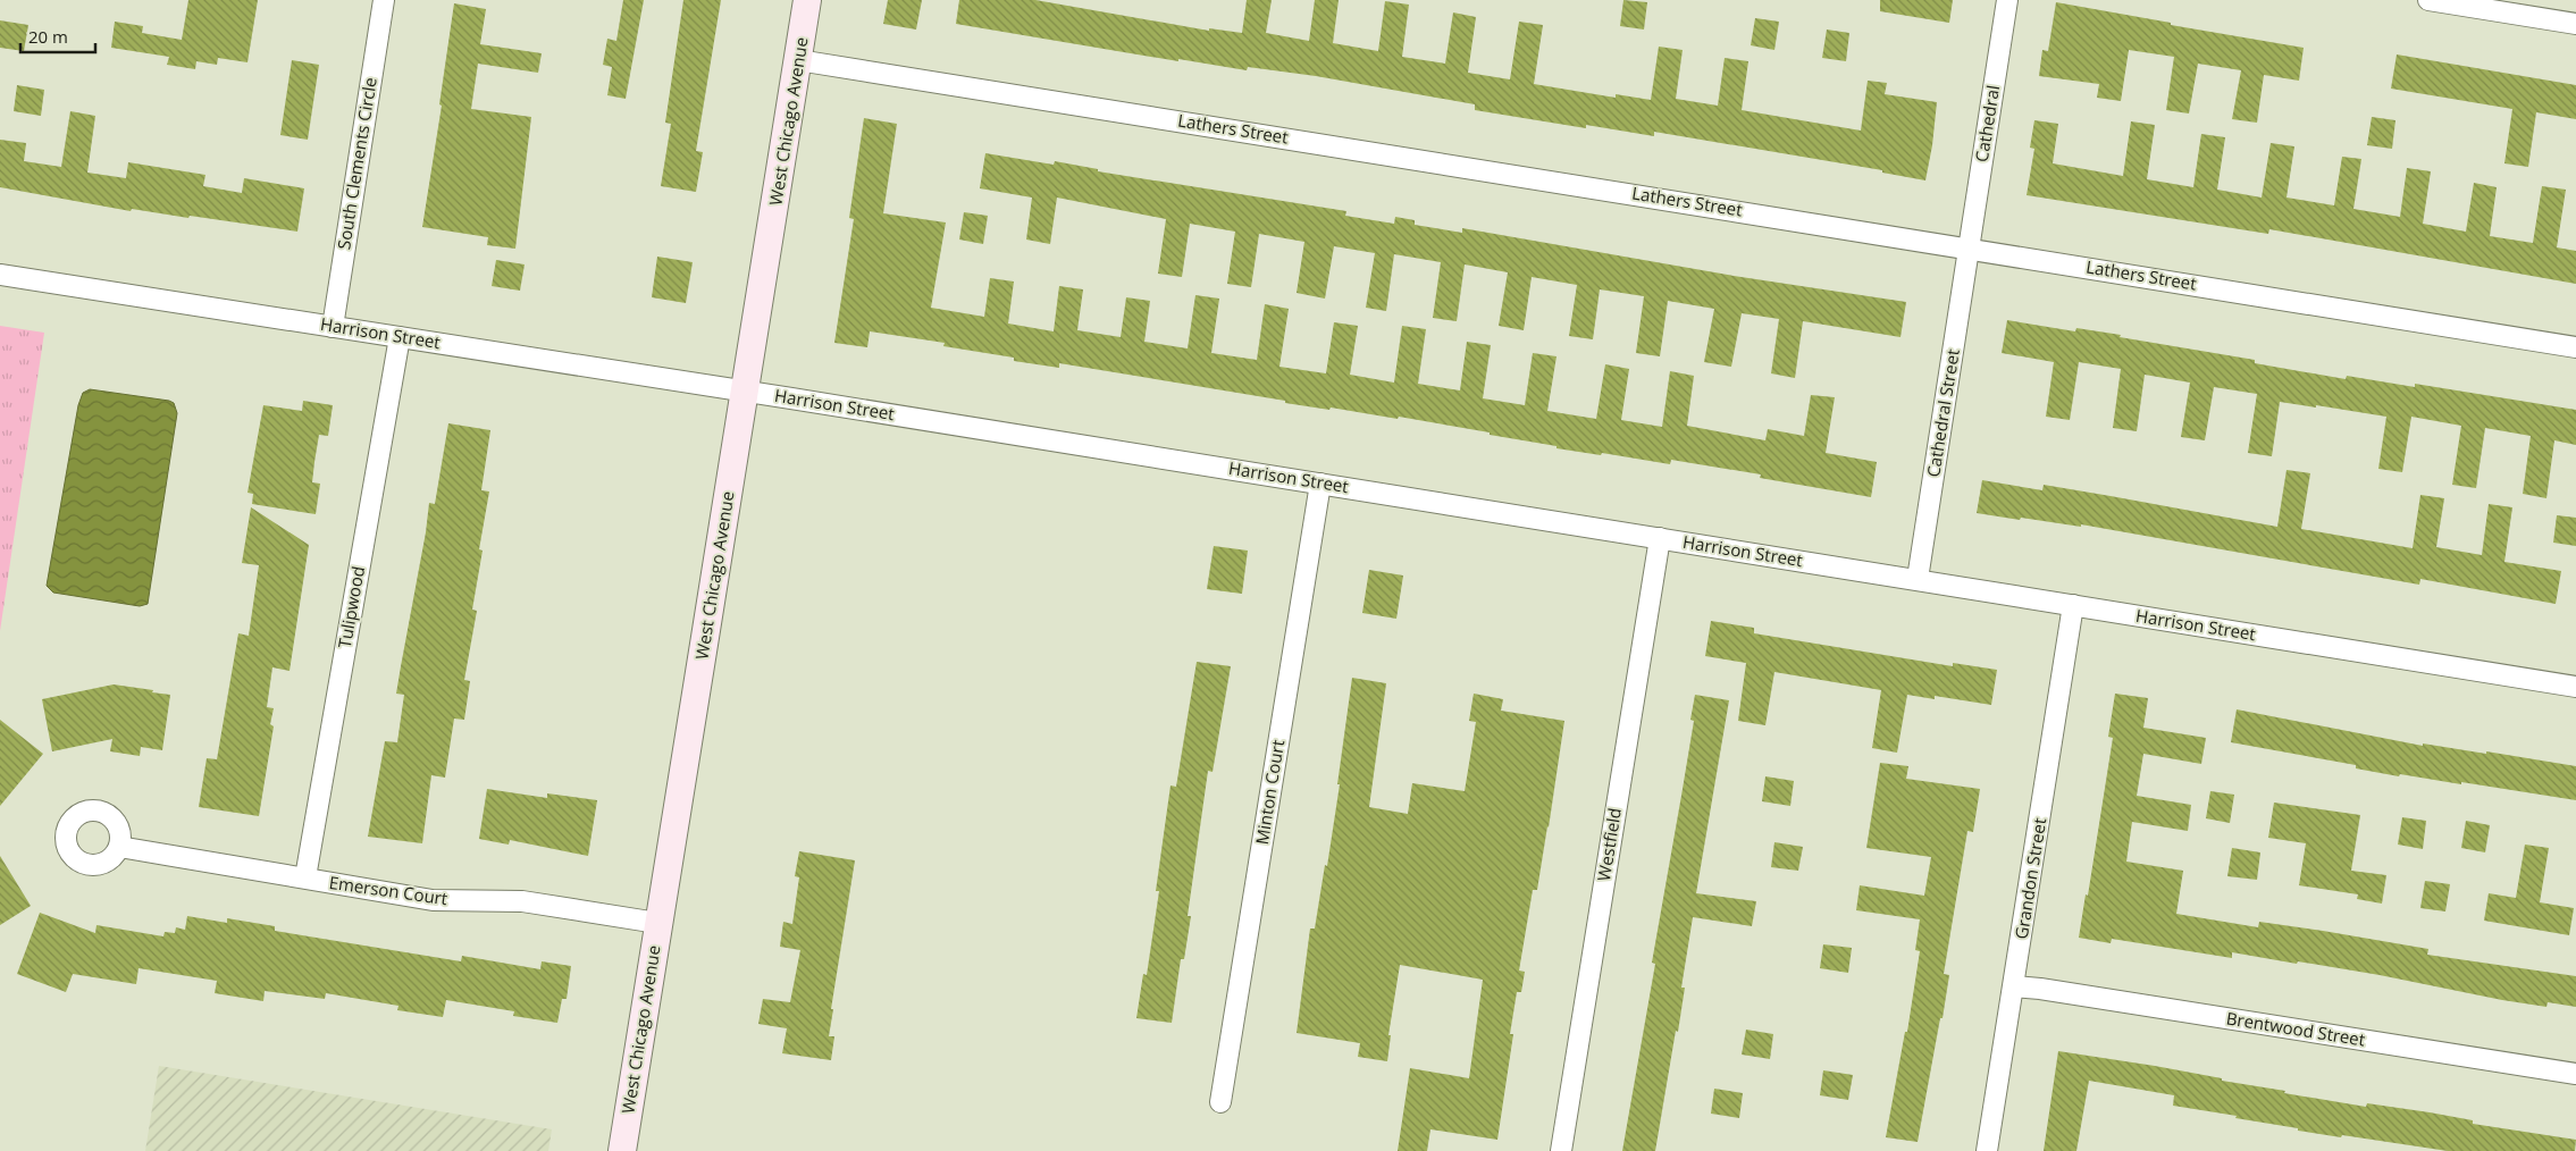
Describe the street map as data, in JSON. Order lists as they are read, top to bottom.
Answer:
{
  "streets": {
    "street": [
      "West Chicago Avenue",
      "Cathedral",
      "Lathers Street",
      "South Clements Circle",
      "Harrison Street",
      "Cathedral Street",
      "Tulipwood",
      "Minton Court",
      "Westfield",
      "Grandon Street",
      "Emerson Court",
      "Brentwood Street"
    ]
  },
  "crossings": [
    ["West Chicago Avenue", "Lathers Street"],
    ["West Chicago Avenue", "Harrison Street"],
    ["West Chicago Avenue", "Emerson Court"],
    ["Cathedral", "Lathers Street"],
    ["Cathedral", "Cathedral Street"],
    ["Lathers Street", "Cathedral Street"],
    ["South Clements Circle", "Harrison Street"],
    ["Harrison Street", "Cathedral Street"],
    ["Harrison Street", "Tulipwood"],
    ["Harrison Street", "Minton Court"],
    ["Harrison Street", "Westfield"],
    ["Harrison Street", "Grandon Street"],
    ["Tulipwood", "Emerson Court"],
    ["Grandon Street", "Brentwood Street"]
  ],
  "scale_bar": "20 m"
}
